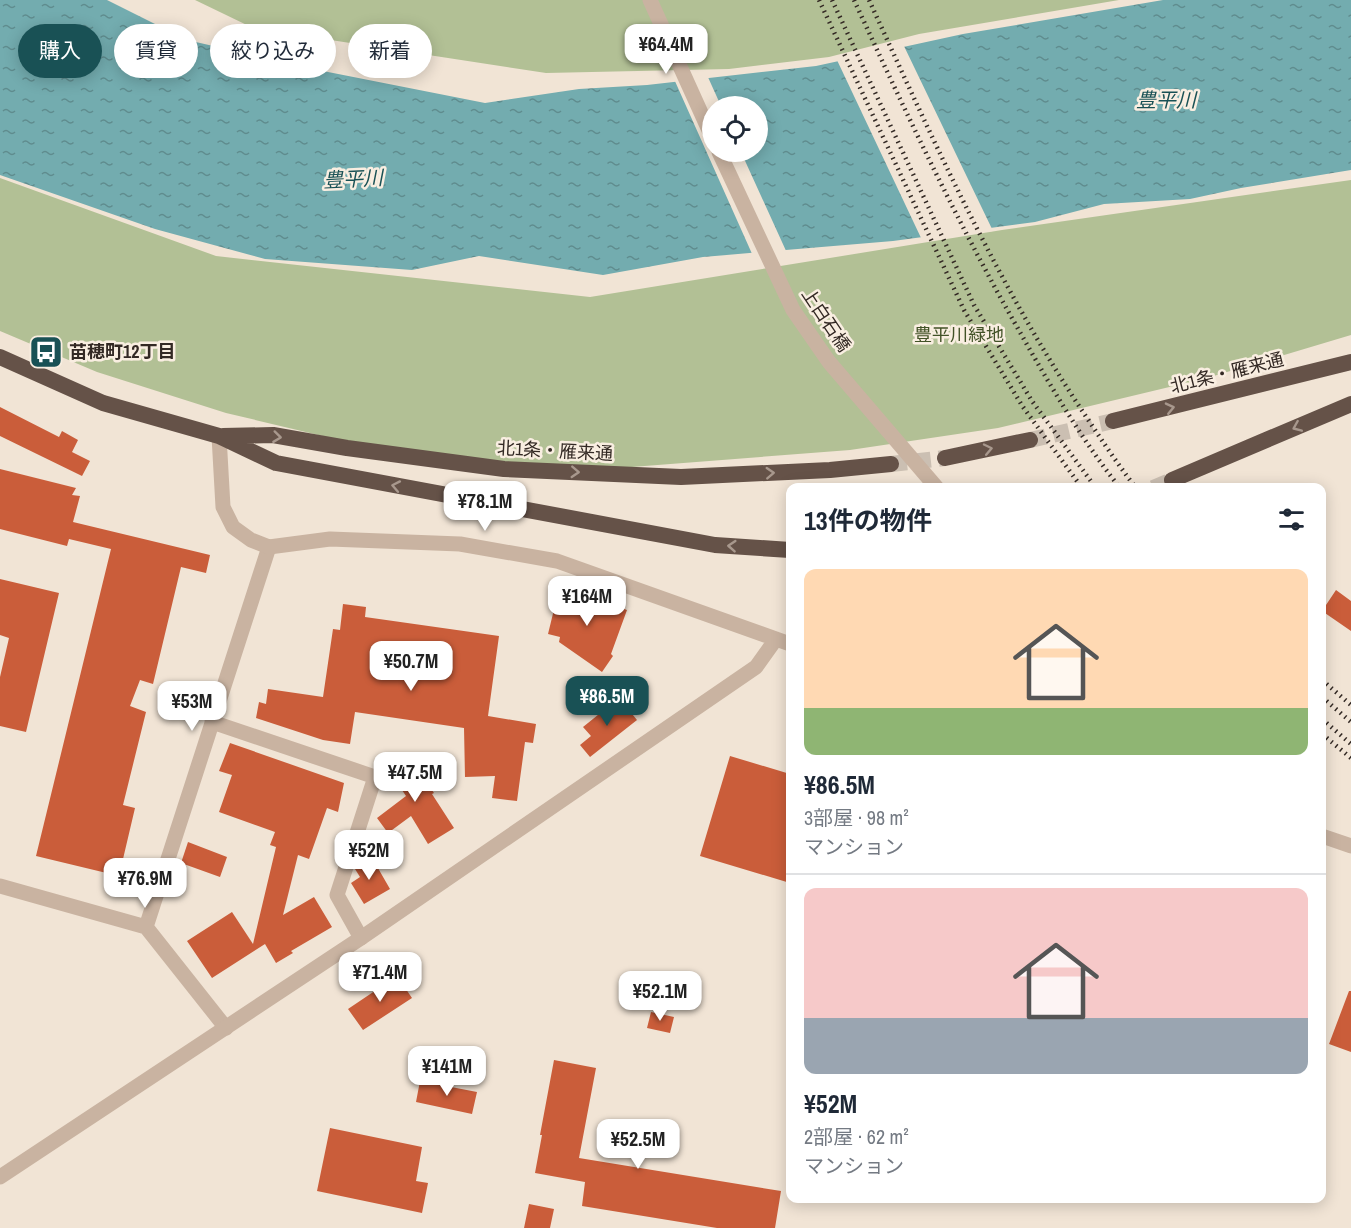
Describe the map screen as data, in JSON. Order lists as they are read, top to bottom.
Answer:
{
  "streets": {
    "highway": ["北1条・雁来通"],
    "street": ["上白石橋"]
  },
  "water": ["豊平川"],
  "parks": ["豊平川緑地"],
  "places": {
    "bus stop": ["苗穂町12丁目"]
  },
  "page": {
    "price": [
      "¥64.4M",
      "¥78.1M",
      "¥164M",
      "¥50.7M",
      "¥86.5M",
      "¥53M",
      "¥47.5M",
      "¥52M",
      "¥76.9M",
      "¥71.4M",
      "¥52.1M",
      "¥141M",
      "¥52.5M"
    ],
    "chip": [
      "購入",
      "賃貸",
      "絞り込み",
      "新着"
    ],
    "heading": "13件の物件",
    "list": [
      {
        "name": "¥86.5M",
        "note": "3部屋 · 98 m² · マンション"
      },
      {
        "name": "¥52M",
        "note": "2部屋 · 62 m² · マンション"
      }
    ]
  }
}
